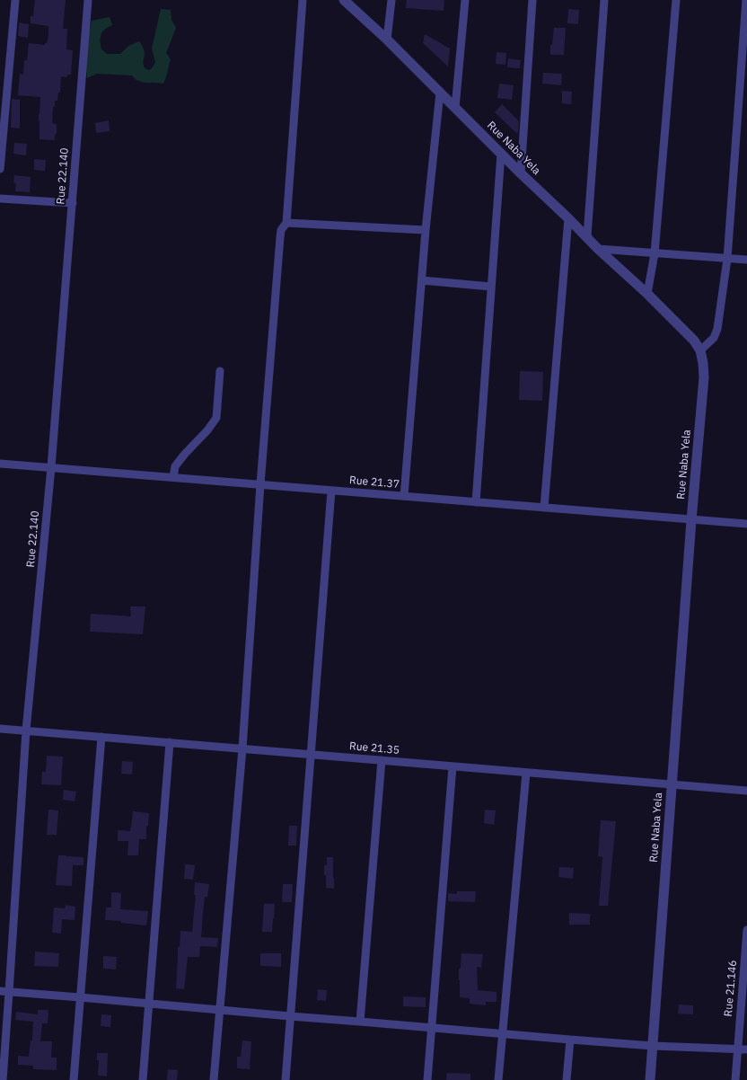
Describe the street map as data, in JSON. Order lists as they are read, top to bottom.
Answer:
{
  "streets": {
    "street": [
      "Rue Naba Yela",
      "Rue 22.140",
      "Rue 21.37",
      "Rue 21.35",
      "Rue 21.146"
    ]
  },
  "crossings": [
    ["Rue Naba Yela", "Rue 21.37"],
    ["Rue Naba Yela", "Rue 21.35"],
    ["Rue 22.140", "Rue 21.37"],
    ["Rue 22.140", "Rue 21.35"]
  ]
}
